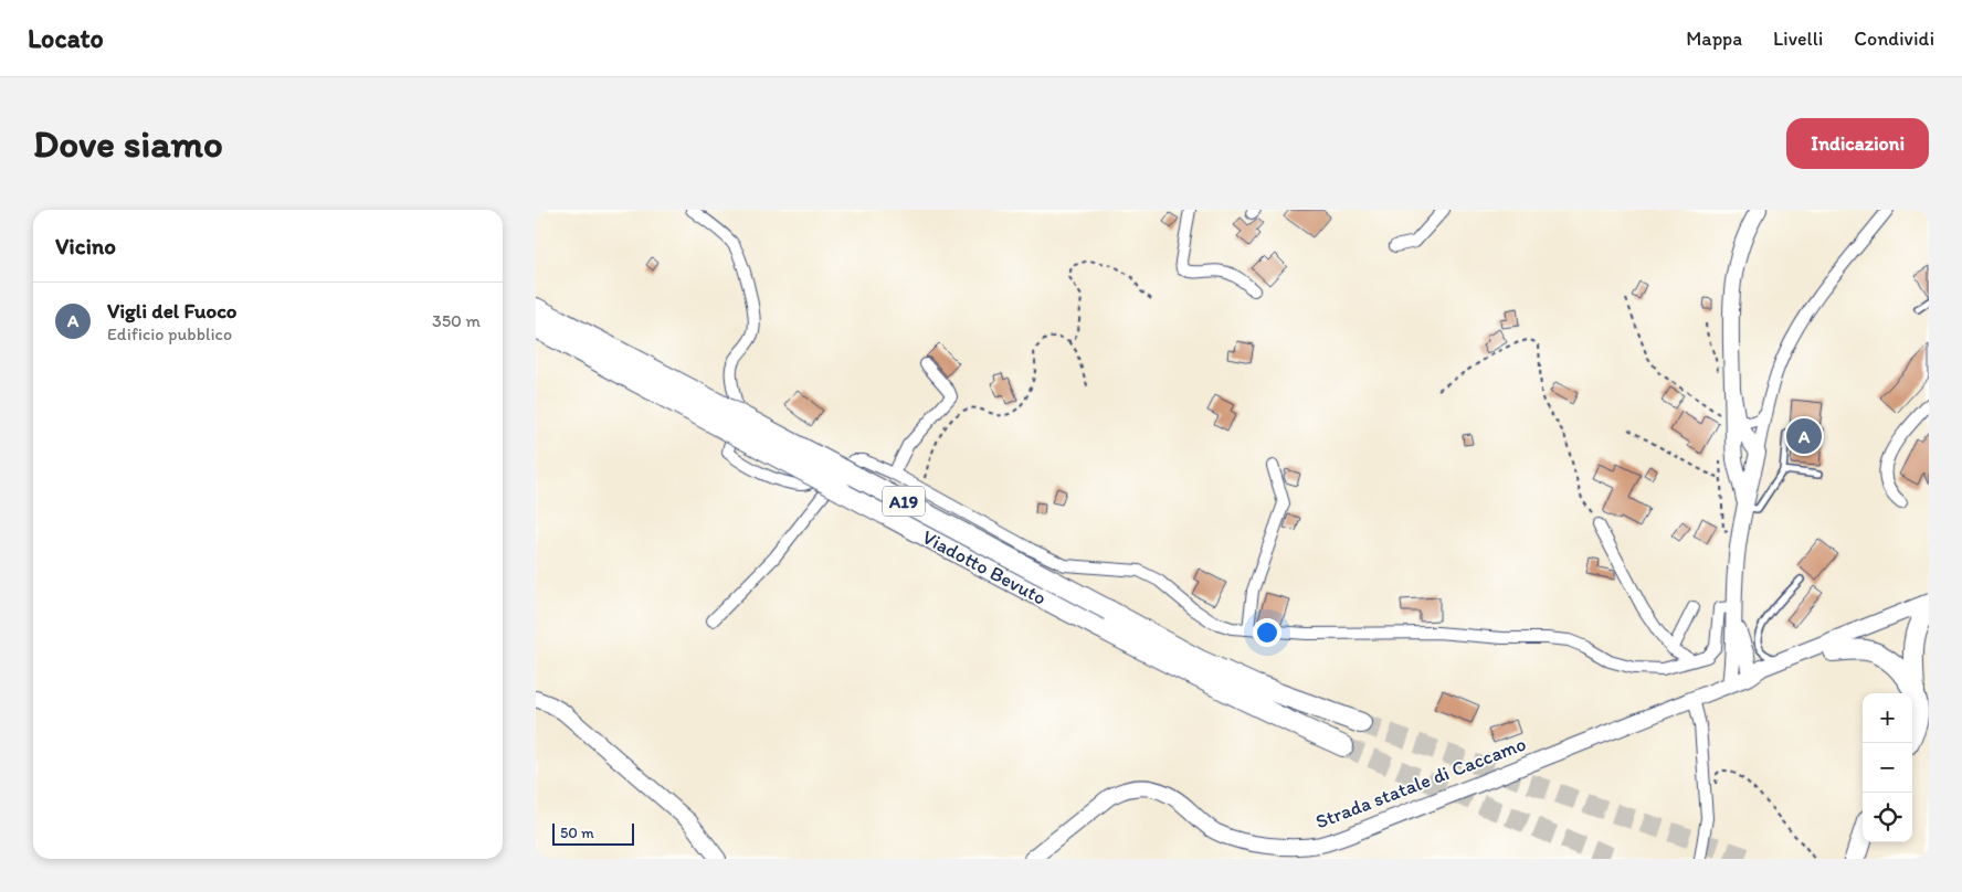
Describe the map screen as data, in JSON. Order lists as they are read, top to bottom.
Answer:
{
  "streets": {
    "highway": ["A19", "Viadotto Bevuto"],
    "main road": ["Strada statale di Caccamo"]
  },
  "crossings": [
    ["A19", "Viadotto Bevuto"]
  ],
  "scale_bar": "50 m",
  "page": {
    "header": "Locato",
    "nav": ["Mappa", "Livelli", "Condividi"],
    "buttons": "Indicazioni",
    "title": "Dove siamo",
    "heading": "Vicino",
    "list": [
      {
        "mark": "A",
        "name": "Vigli del Fuoco",
        "note": "Edificio pubblico",
        "value": "350 m"
      }
    ],
    "pins": "A",
    "map_buttons": ["+", "−"],
    "scale": "50 m"
  }
}
